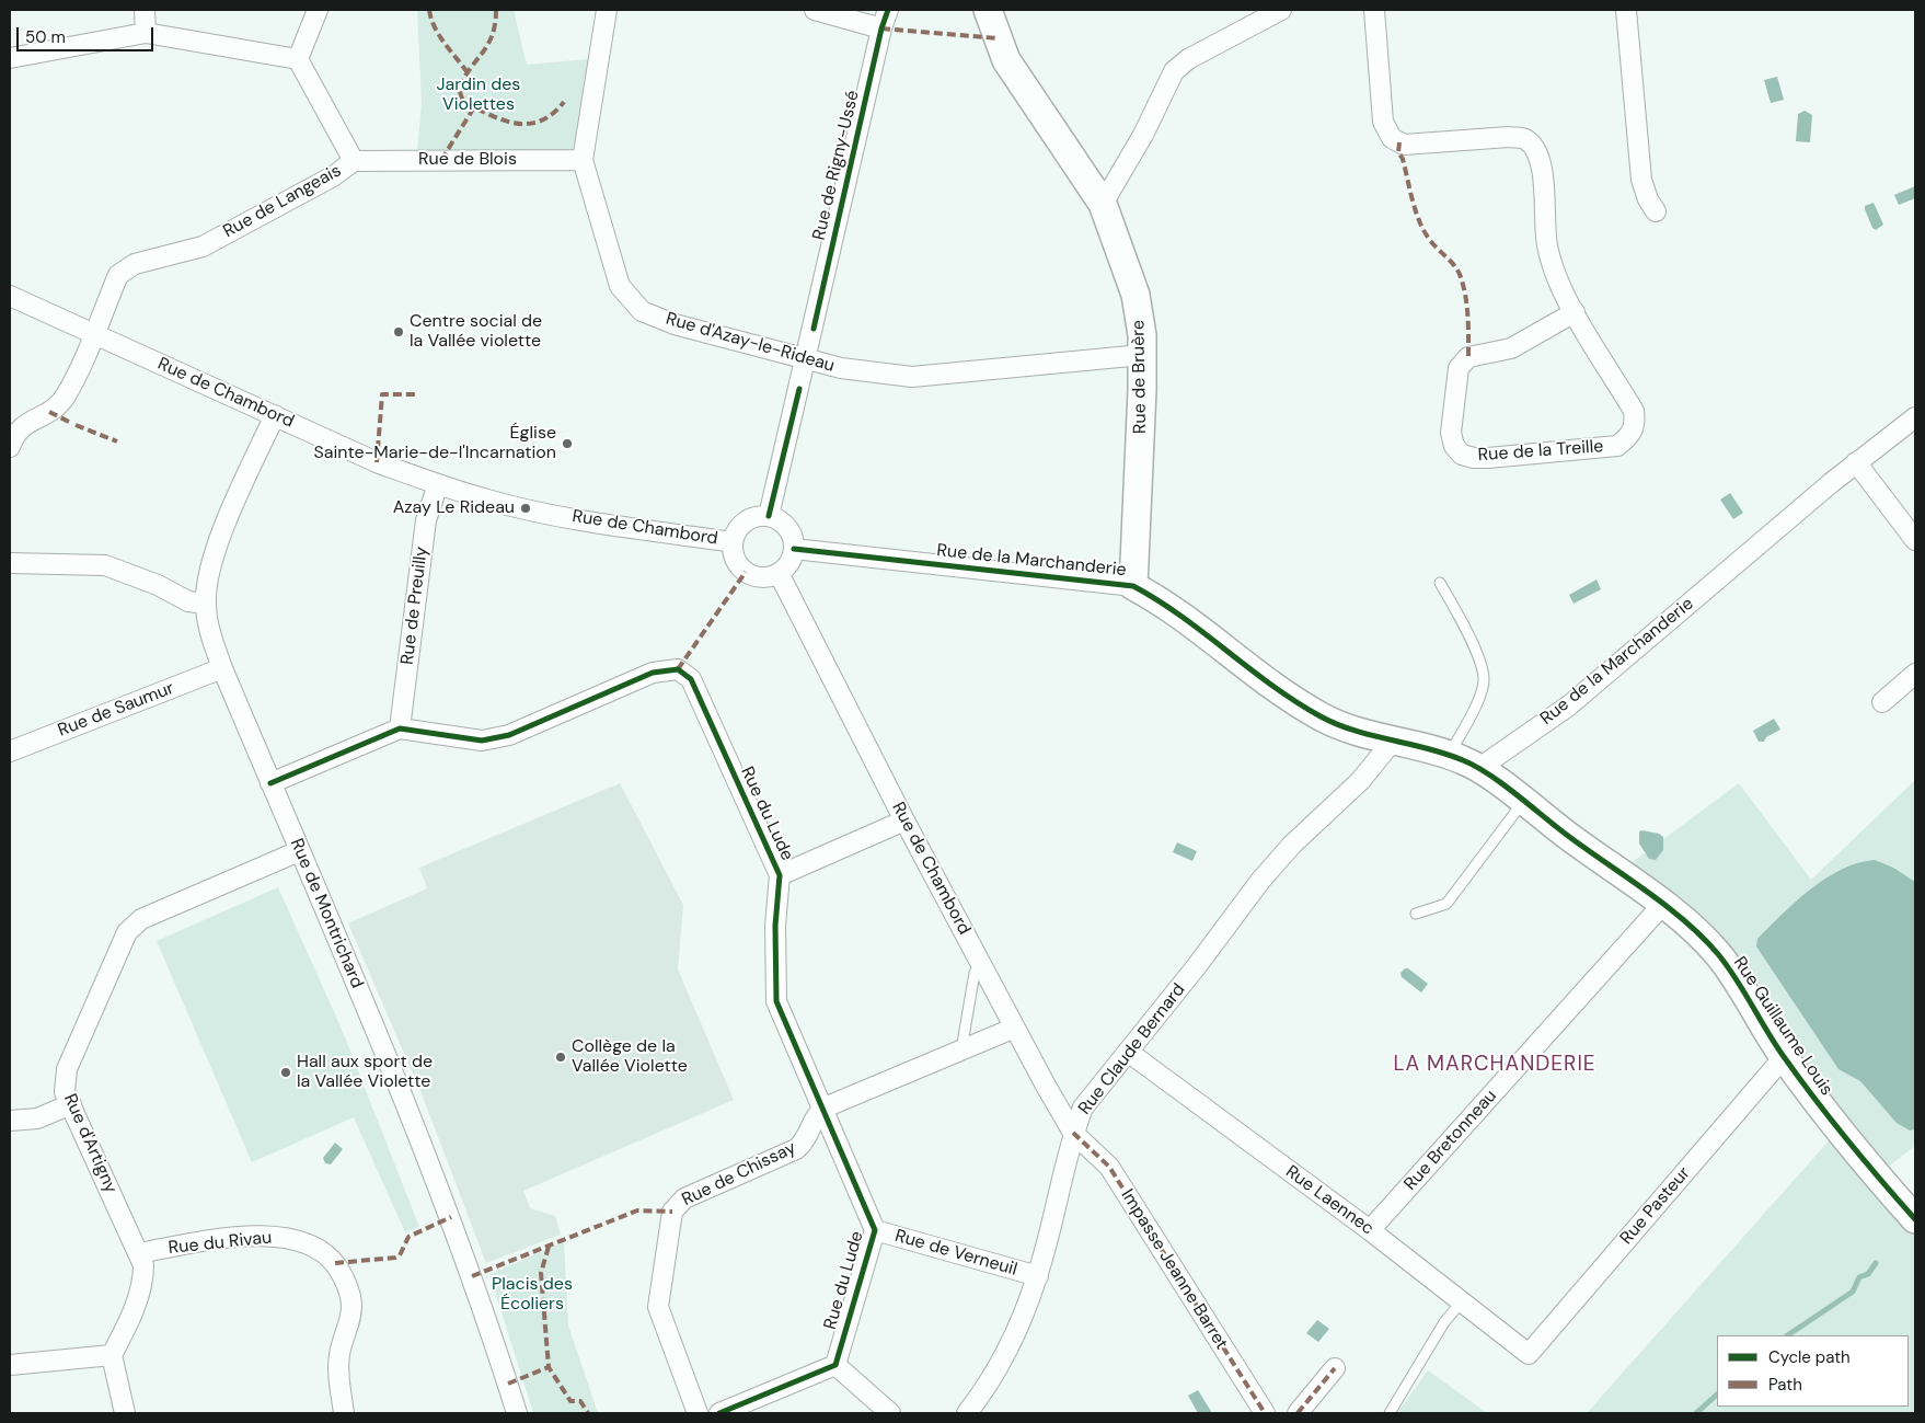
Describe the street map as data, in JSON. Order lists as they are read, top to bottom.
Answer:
{
  "streets": {
    "street": [
      "Rue de Blois",
      "Rue de Rigny-Ussé",
      "Rue de Langeais",
      "Rue d'Azay-le-Rideau",
      "Rue de Bruère",
      "Rue de Chambord",
      "Rue de la Treille",
      "Rue de la Marchanderie",
      "Rue de Preuilly",
      "Rue de Saumur",
      "Rue du Lude",
      "Rue de Montrichard",
      "Rue Guillaume Louis",
      "Rue Claude Bernard",
      "Rue Bretonneau",
      "Rue d'Artigny",
      "Rue de Chissay",
      "Rue Laennec",
      "Rue Pasteur",
      "Rue du Rivau",
      "Rue de Verneuil",
      "Impasse Jeanne Barret"
    ]
  },
  "crossings": [
    ["Rue de Blois", "Rue de Langeais"],
    ["Rue de Blois", "Rue d'Azay-le-Rideau"],
    ["Rue de Rigny-Ussé", "Rue d'Azay-le-Rideau"],
    ["Rue de Rigny-Ussé", "Rue de Chambord"],
    ["Rue de Rigny-Ussé", "Rue de la Marchanderie"],
    ["Rue de Langeais", "Rue de Chambord"],
    ["Rue d'Azay-le-Rideau", "Rue de Bruère"],
    ["Rue de Bruère", "Rue de la Marchanderie"],
    ["Rue de Chambord", "Rue de la Marchanderie"],
    ["Rue de Chambord", "Rue de Preuilly"],
    ["Rue de Chambord", "Rue de Montrichard"],
    ["Rue de Chambord", "Rue Claude Bernard"],
    ["Rue de Chambord", "Impasse Jeanne Barret"],
    ["Rue de la Marchanderie", "Rue Guillaume Louis"],
    ["Rue de la Marchanderie", "Rue Claude Bernard"],
    ["Rue de Preuilly", "Rue du Lude"],
    ["Rue de Saumur", "Rue de Montrichard"],
    ["Rue du Lude", "Rue de Chissay"],
    ["Rue du Lude", "Rue de Verneuil"],
    ["Rue de Montrichard", "Rue d'Artigny"],
    ["Rue Guillaume Louis", "Rue Bretonneau"],
    ["Rue Guillaume Louis", "Rue Pasteur"],
    ["Rue Claude Bernard", "Rue Laennec"],
    ["Rue Claude Bernard", "Rue de Verneuil"],
    ["Rue Claude Bernard", "Impasse Jeanne Barret"],
    ["Rue Bretonneau", "Rue Laennec"],
    ["Rue d'Artigny", "Rue du Rivau"],
    ["Rue Laennec", "Rue Pasteur"]
  ],
  "districts": ["LA MARCHANDERIE"],
  "parks": ["Jardin des Violettes", "Placis des Écoliers"],
  "places": [
    "Centre social de la Vallée violette",
    "Église Sainte-Marie-de-l'Incarnation",
    "Azay Le Rideau",
    "Collège de la Vallée Violette",
    "Hall aux sport de la Vallée Violette"
  ],
  "legend": ["Cycle path", "Path"],
  "scale_bar": "50 m"
}
